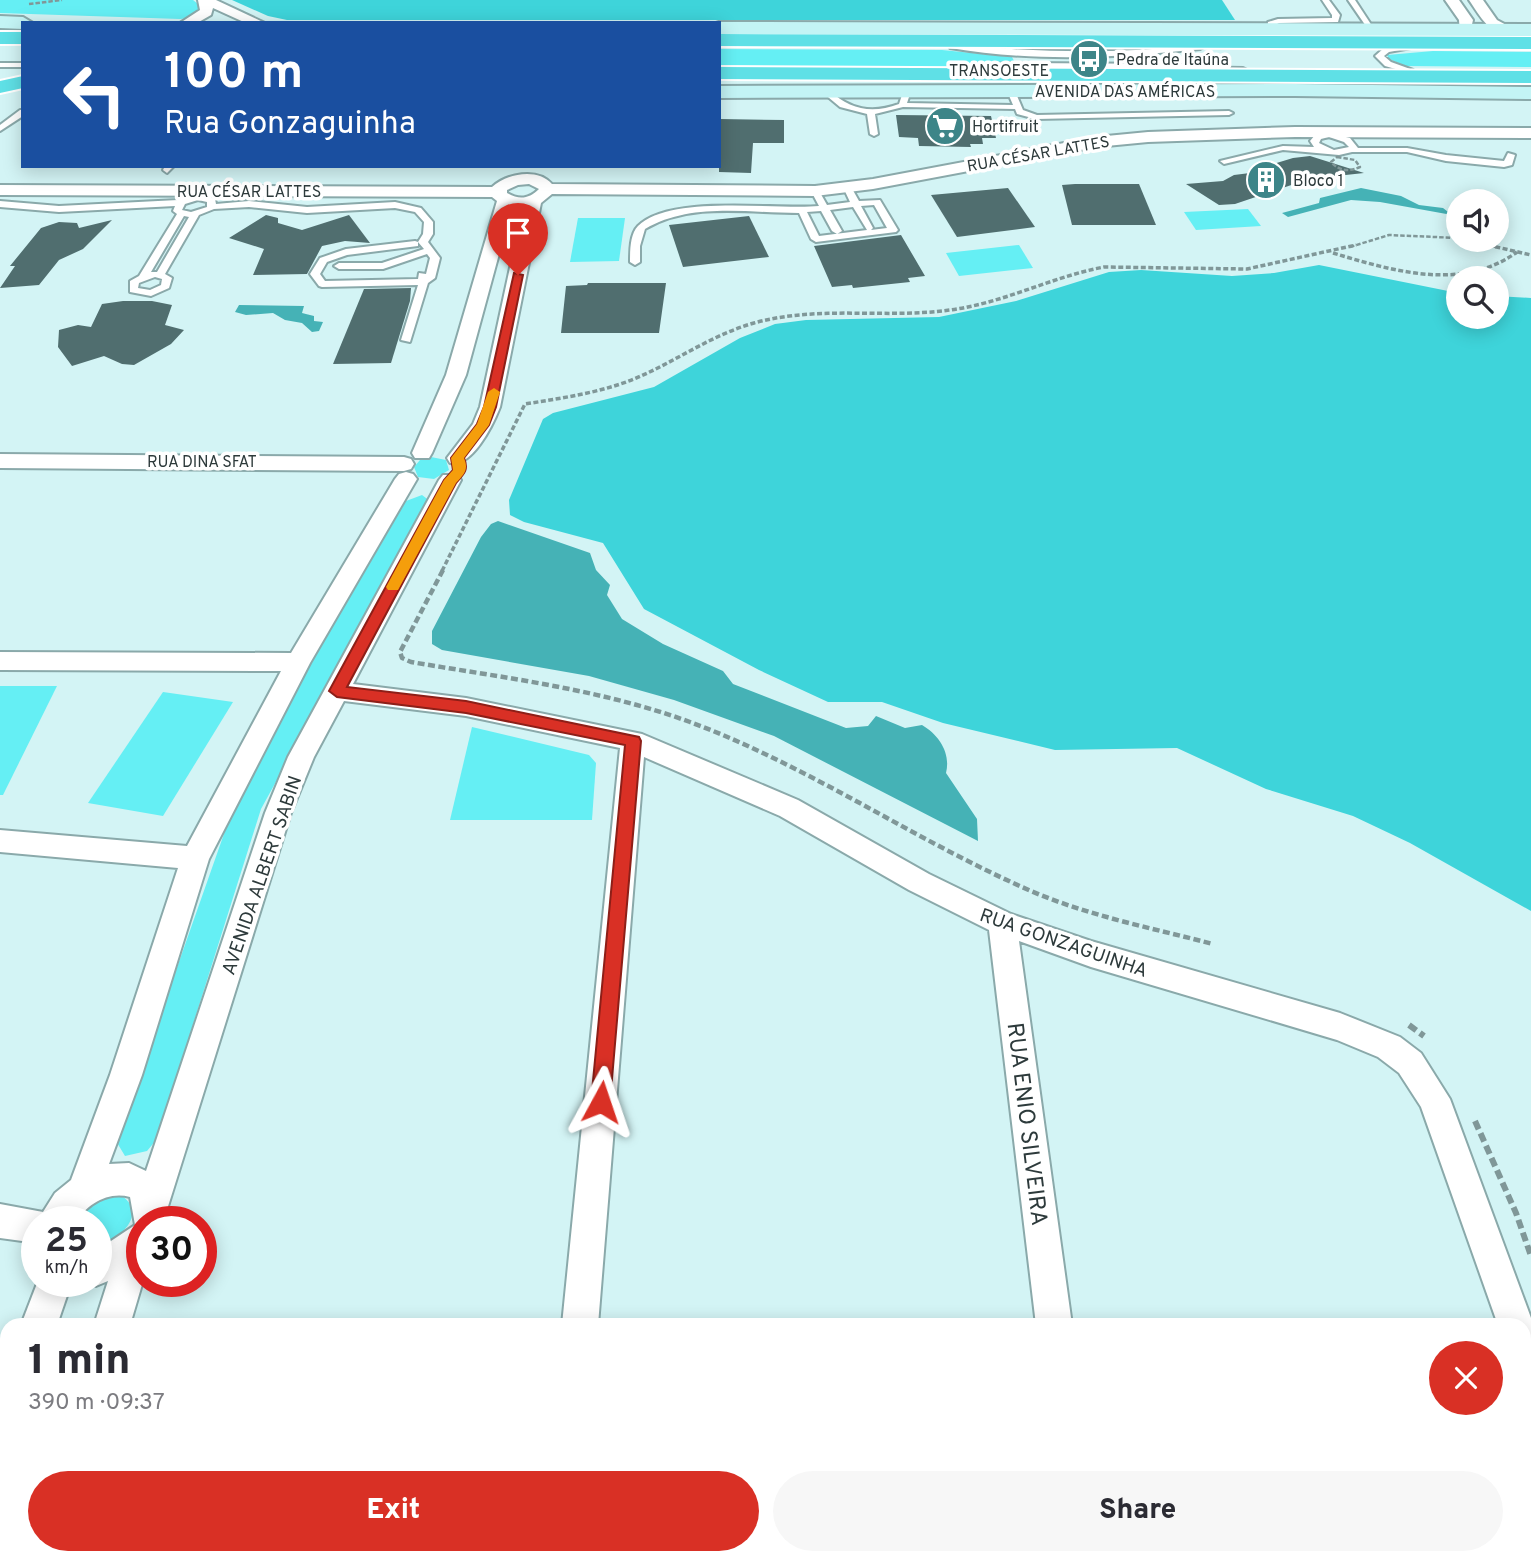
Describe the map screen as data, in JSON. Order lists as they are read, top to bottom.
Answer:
{
  "streets": {
    "highway": ["AVENIDA DAS AMÉRICAS"],
    "street": [
      "RUA CÉSAR LATTES",
      "RUA DINA SFAT",
      "AVENIDA ALBERT SABIN",
      "RUA GONZAGUINHA",
      "RUA ENIO SILVEIRA"
    ],
    "lane": ["TRANSOESTE"]
  },
  "crossings": [
    ["TRANSOESTE", "AVENIDA DAS AMÉRICAS"],
    ["RUA CÉSAR LATTES", "AVENIDA ALBERT SABIN"],
    ["AVENIDA ALBERT SABIN", "RUA GONZAGUINHA"],
    ["RUA GONZAGUINHA", "RUA ENIO SILVEIRA"]
  ],
  "places": {
    "bus stop": ["Pedra de Itaúna"],
    "supermarket": ["Hortifruit"],
    "building": ["Bloco 1"]
  },
  "page": {
    "turn": ["100 m", "Rua Gonzaguinha"],
    "speed": "25 km/h",
    "limit": "30",
    "heading": ["1 min", "390 m · 09:37"],
    "buttons": ["Exit", "Share"]
  }
}
